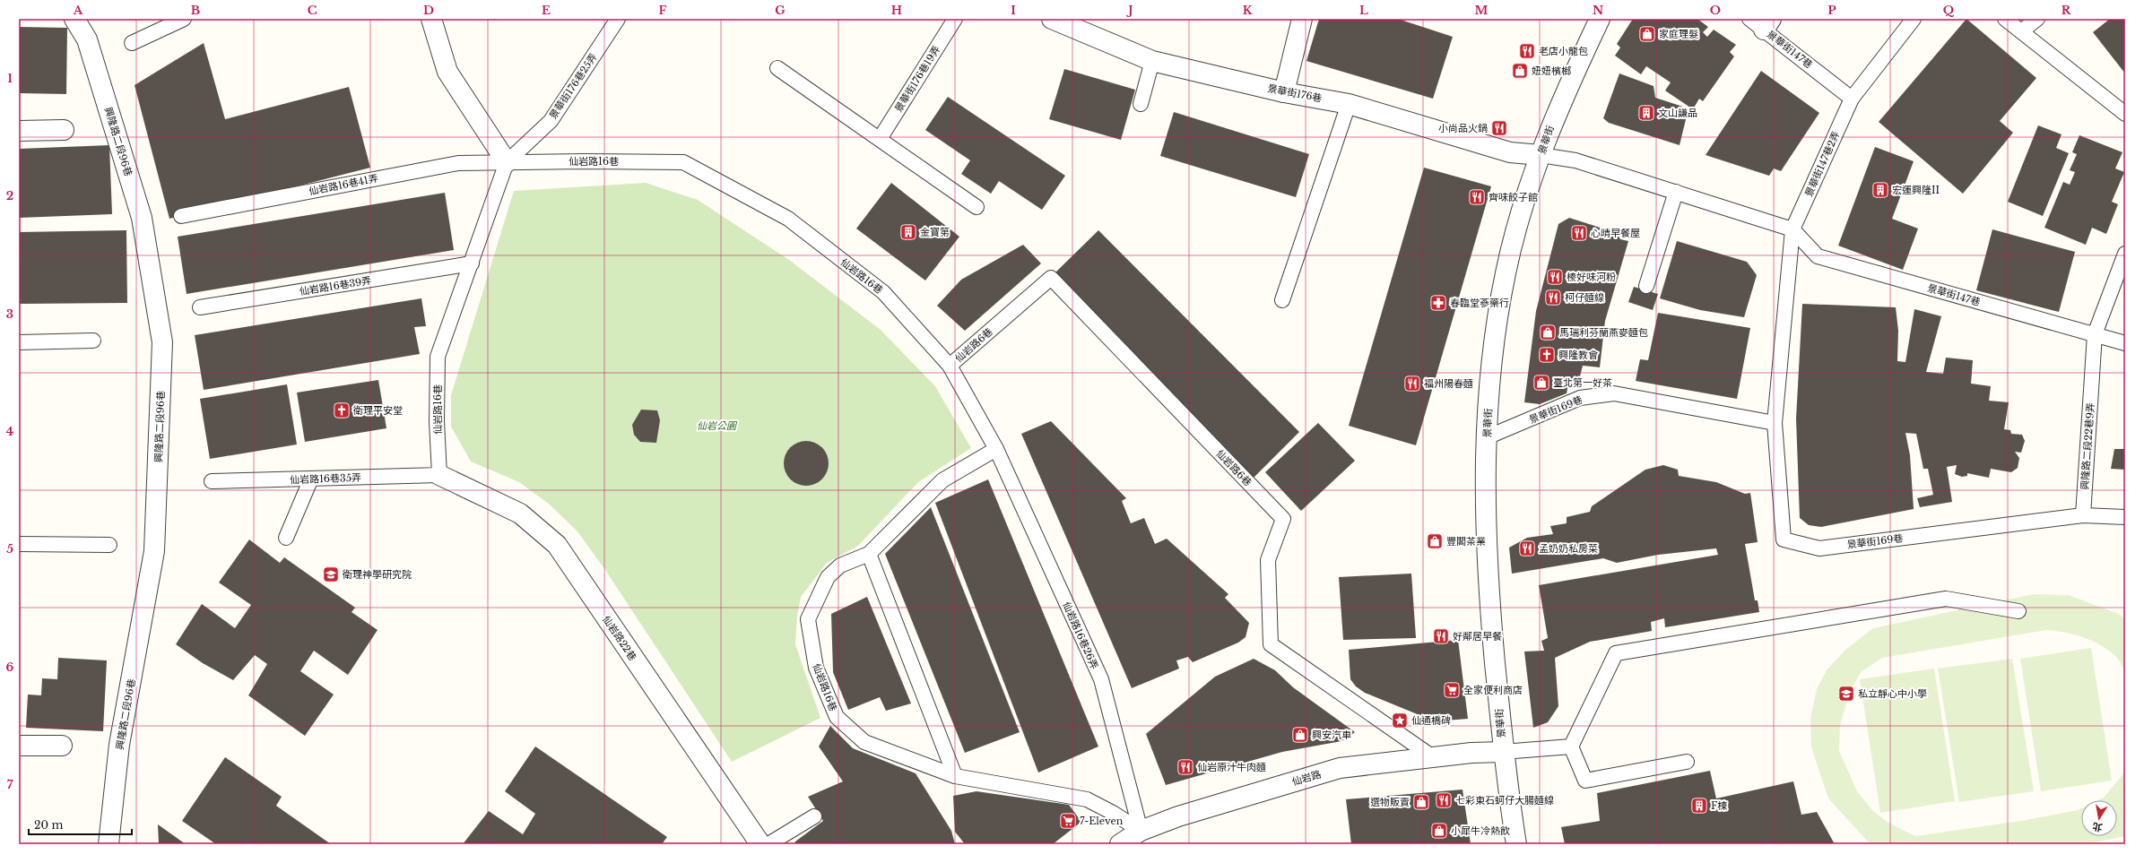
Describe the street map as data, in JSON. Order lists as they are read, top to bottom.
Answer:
{
  "streets": {
    "street": [
      "景華街176巷",
      "景華街",
      "興隆路二段96巷",
      "仙岩路22巷",
      "仙岩路"
    ],
    "lane": [
      "景華街147巷",
      "景華街176巷19弄",
      "景華街176巷25弄",
      "仙岩路16巷",
      "景華街147巷2弄",
      "仙岩路16巷41弄",
      "仙岩路16巷39弄",
      "仙岩路6巷",
      "景華街169巷",
      "興隆路二段22巷9弄",
      "仙岩路16巷35弄",
      "仙岩路16巷26弄"
    ]
  },
  "crossings": [
    ["景華街147巷", "景華街147巷2弄"],
    ["景華街147巷", "景華街169巷"],
    ["景華街147巷", "興隆路二段22巷9弄"],
    ["景華街176巷25弄", "仙岩路16巷"],
    ["景華街176巷25弄", "仙岩路16巷41弄"],
    ["景華街176巷", "景華街"],
    ["景華街", "景華街169巷"],
    ["景華街", "仙岩路"],
    ["仙岩路16巷", "仙岩路16巷41弄"],
    ["仙岩路16巷", "仙岩路16巷39弄"],
    ["仙岩路16巷", "仙岩路6巷"],
    ["仙岩路16巷", "仙岩路16巷35弄"],
    ["仙岩路16巷", "仙岩路16巷26弄"],
    ["仙岩路16巷", "仙岩路22巷"],
    ["仙岩路16巷", "仙岩路"],
    ["景華街147巷2弄", "景華街169巷"],
    ["仙岩路6巷", "仙岩路"],
    ["景華街169巷", "興隆路二段22巷9弄"],
    ["仙岩路16巷35弄", "仙岩路22巷"],
    ["仙岩路16巷26弄", "仙岩路"]
  ],
  "parks": ["仙岩公園"],
  "places": {
    "shop": [
      "家庭理髮",
      "妞妞檳榔",
      "馬瑞利芬蘭燕麥麵包",
      "臺北第一好茶",
      "豐閣茶業",
      "興安汽車",
      "選物販賣",
      "小犀牛冷熱飲"
    ],
    "restaurant": [
      "老店小龍包",
      "小尚品火鍋",
      "齊味餃子館",
      "心晴早餐屋",
      "榛好味河粉",
      "柯仔麵線",
      "福州陽春麵",
      "孟奶奶私房菜",
      "好鄰居早餐",
      "仙岩原汁牛肉麵",
      "七彩東石蚵仔大腸麵線"
    ],
    "building": [
      "文山謙品",
      "宏運興隆II",
      "金寶第",
      "F棟"
    ],
    "pharmacy": ["春臨堂蔘藥行"],
    "church": ["興隆教會", "衛理平安堂"],
    "school or university": ["衛理神學研究院", "私立靜心中小學"],
    "supermarket": ["全家便利商店", "7-Eleven"],
    "place": ["仙通橋碑"]
  },
  "scale_bar": "20 m",
  "north": "bottom",
  "grid": {
    "columns": [
      "A",
      "B",
      "C",
      "D",
      "E",
      "F",
      "G",
      "H",
      "I",
      "J",
      "K",
      "L",
      "M",
      "N",
      "O",
      "P",
      "Q",
      "R"
    ],
    "rows": [
      "1",
      "2",
      "3",
      "4",
      "5",
      "6",
      "7"
    ]
  }
}
